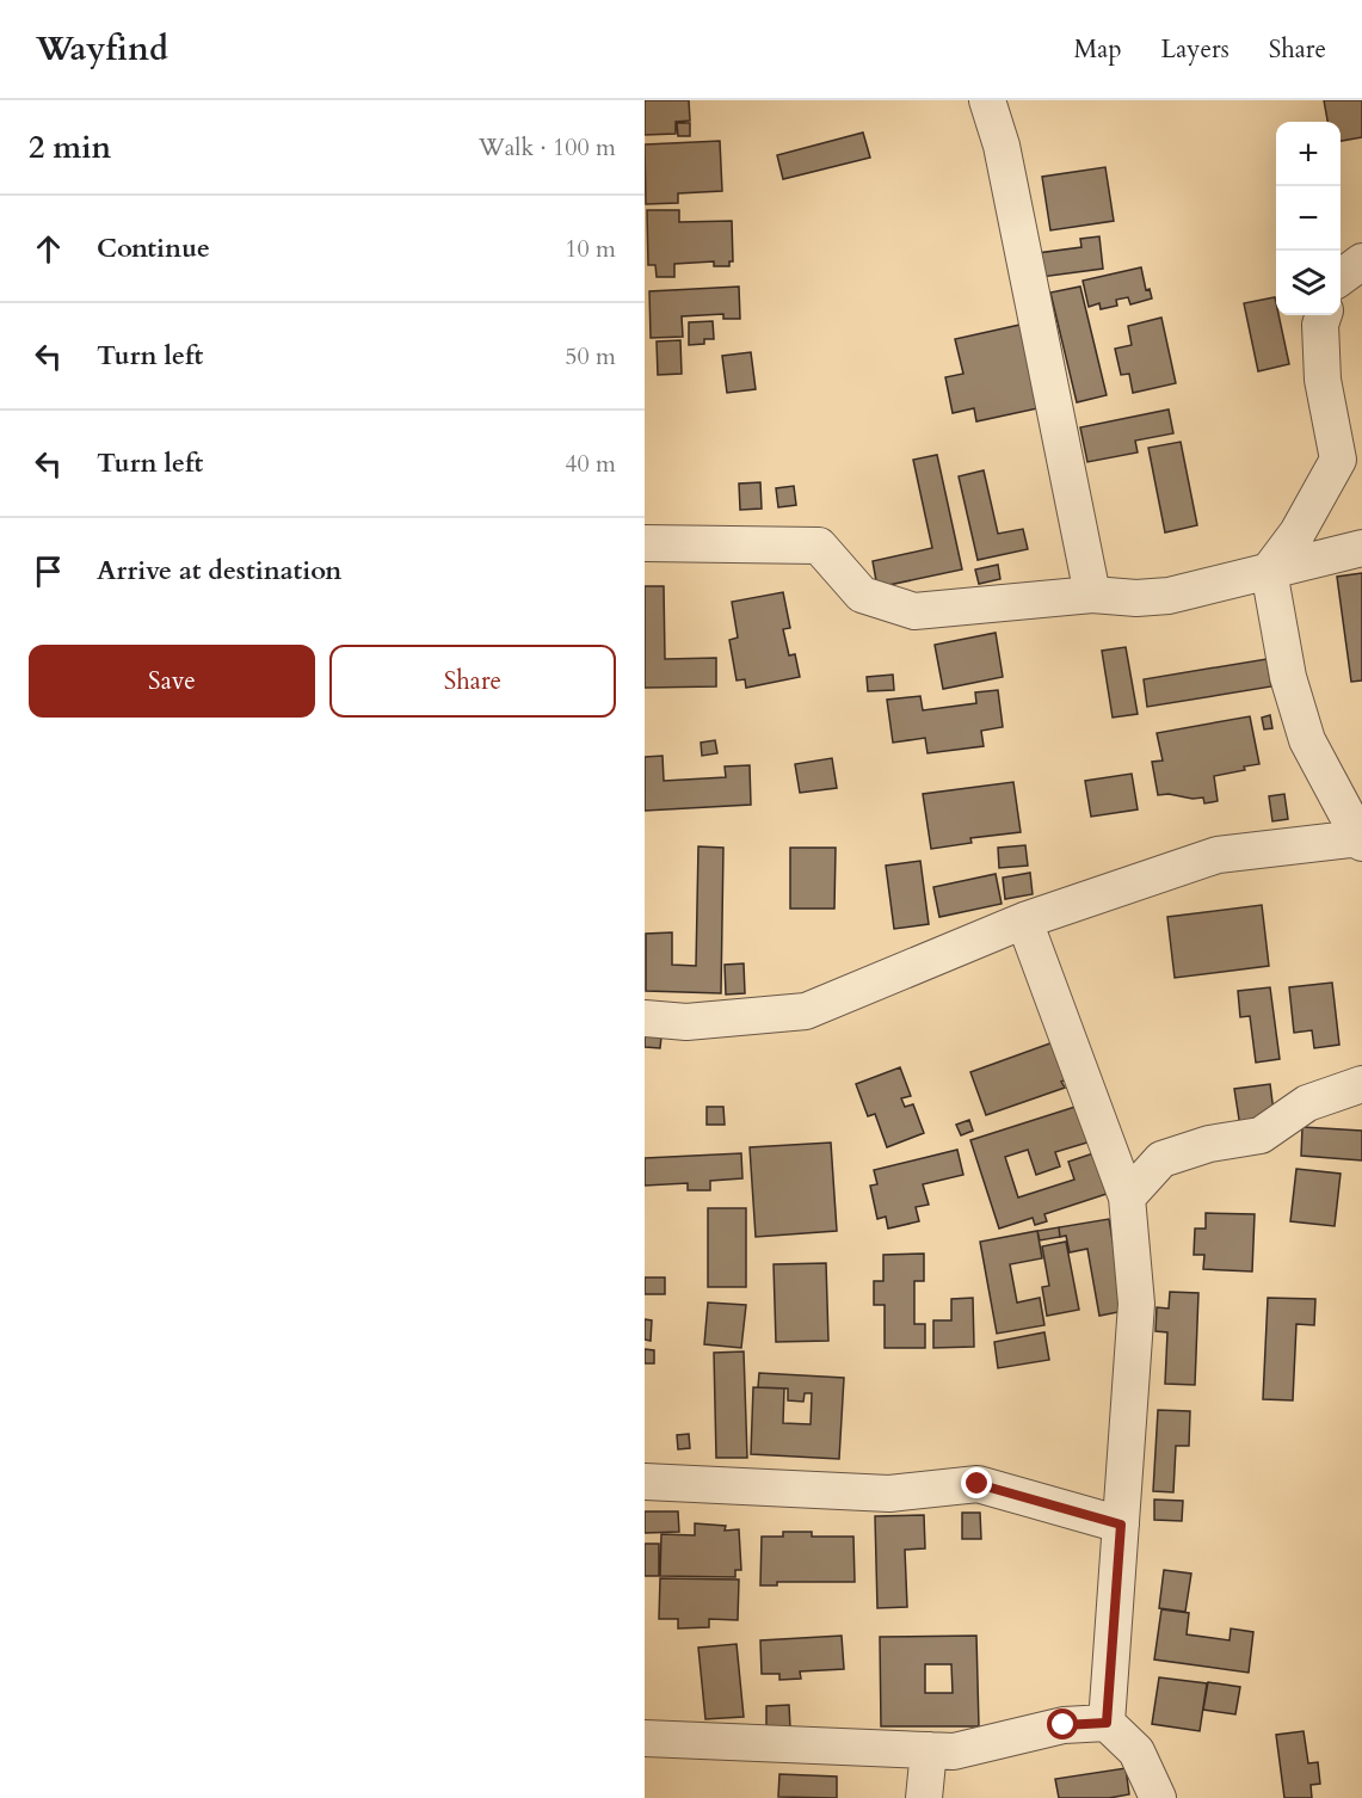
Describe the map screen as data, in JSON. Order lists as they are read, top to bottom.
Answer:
{
  "page": {
    "header": "Wayfind",
    "nav": ["Map", "Layers", "Share"],
    "heading": ["2 min", "Walk · 100 m"],
    "map_buttons": ["+", "−"],
    "list": [
      ["Continue", "10 m"],
      ["Turn left", "50 m"],
      ["Turn left", "40 m"],
      "Arrive at destination"
    ],
    "buttons": ["Save", "Share"]
  }
}
